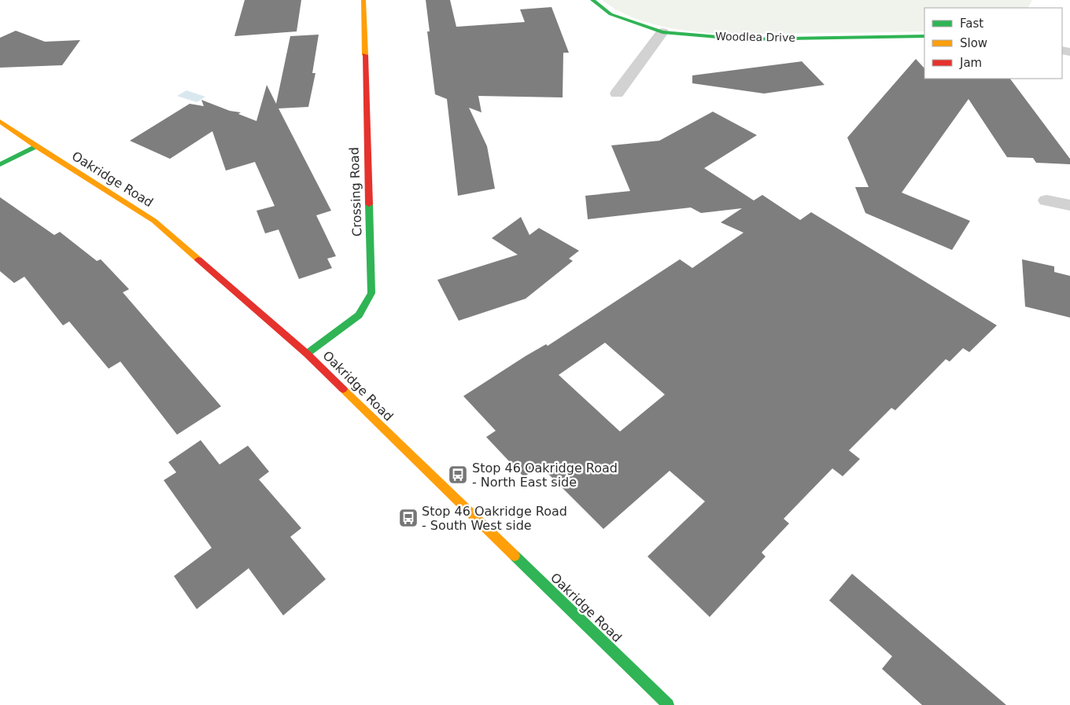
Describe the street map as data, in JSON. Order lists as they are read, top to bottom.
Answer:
{
  "streets": {
    "street": ["Woodlea Drive", "Oakridge Road", "Crossing Road"]
  },
  "crossings": [
    ["Oakridge Road", "Crossing Road"]
  ],
  "places": {
    "bus stop": ["Stop 46 Oakridge Road - North East side", "Stop 46 Oakridge Road - South West side"]
  },
  "legend": ["Fast", "Slow", "Jam"]
}
